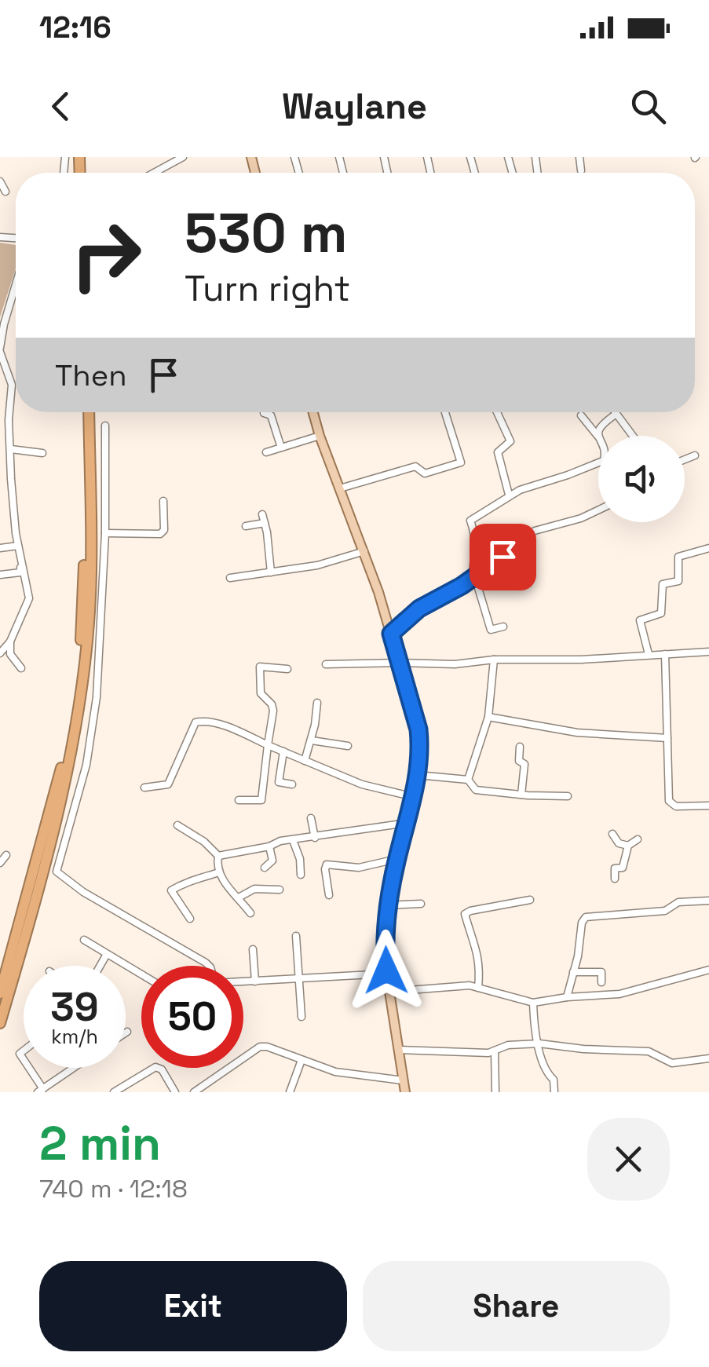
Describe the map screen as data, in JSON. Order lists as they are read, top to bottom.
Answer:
{
  "page": {
    "status": "12:16",
    "header": "Waylane",
    "turn": ["530 m", "Turn right"],
    "then": "Then",
    "speed": "39 km/h",
    "limit": "50",
    "heading": ["2 min", "740 m · 12:18"],
    "buttons": ["Exit", "Share"]
  }
}
